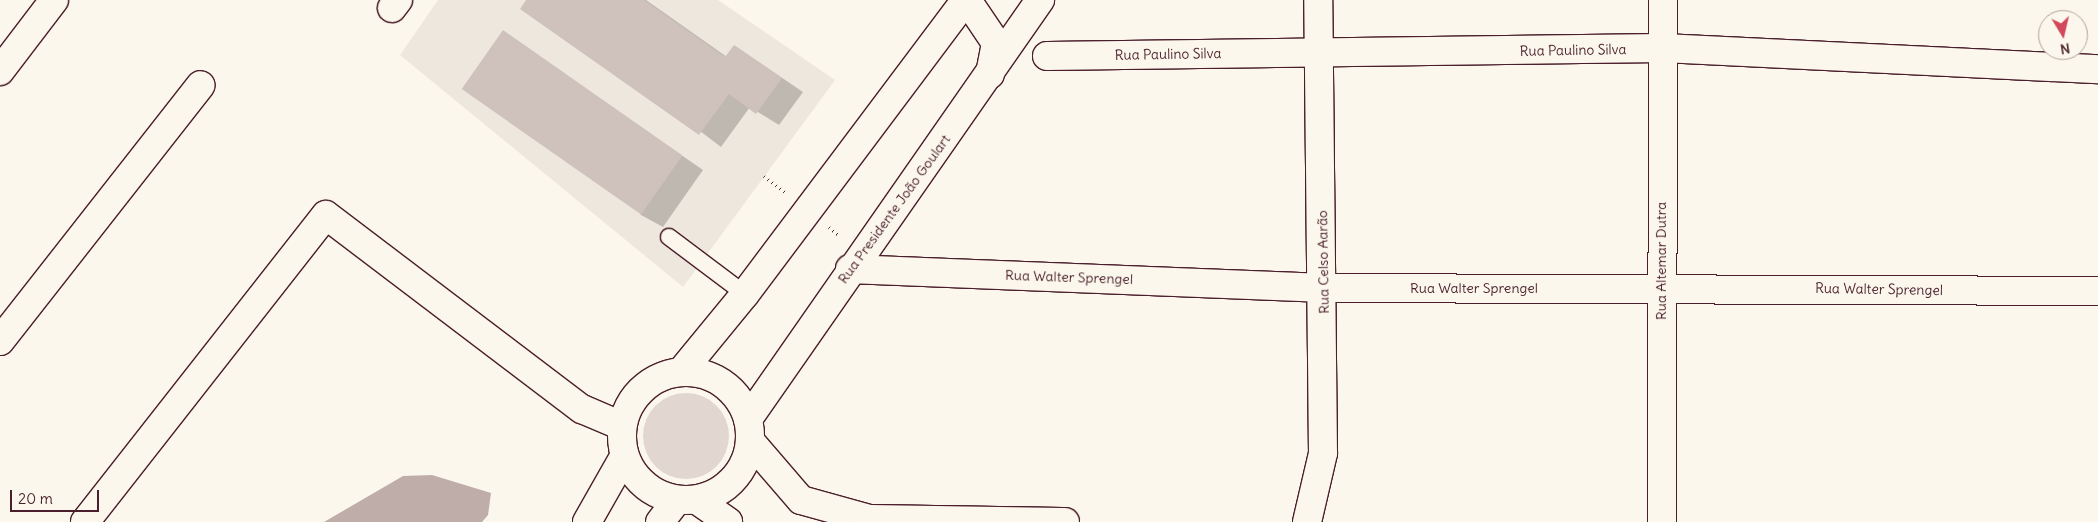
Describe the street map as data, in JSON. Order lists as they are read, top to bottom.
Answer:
{
  "streets": {
    "street": [
      "Rua Paulino Silva",
      "Rua Presidente João Goulart",
      "Rua Altemar Dutra",
      "Rua Celso Aarão",
      "Rua Walter Sprengel"
    ]
  },
  "crossings": [
    ["Rua Paulino Silva", "Rua Altemar Dutra"],
    ["Rua Paulino Silva", "Rua Celso Aarão"],
    ["Rua Presidente João Goulart", "Rua Walter Sprengel"],
    ["Rua Altemar Dutra", "Rua Walter Sprengel"],
    ["Rua Celso Aarão", "Rua Walter Sprengel"]
  ],
  "scale_bar": "20 m",
  "north": "bottom"
}
